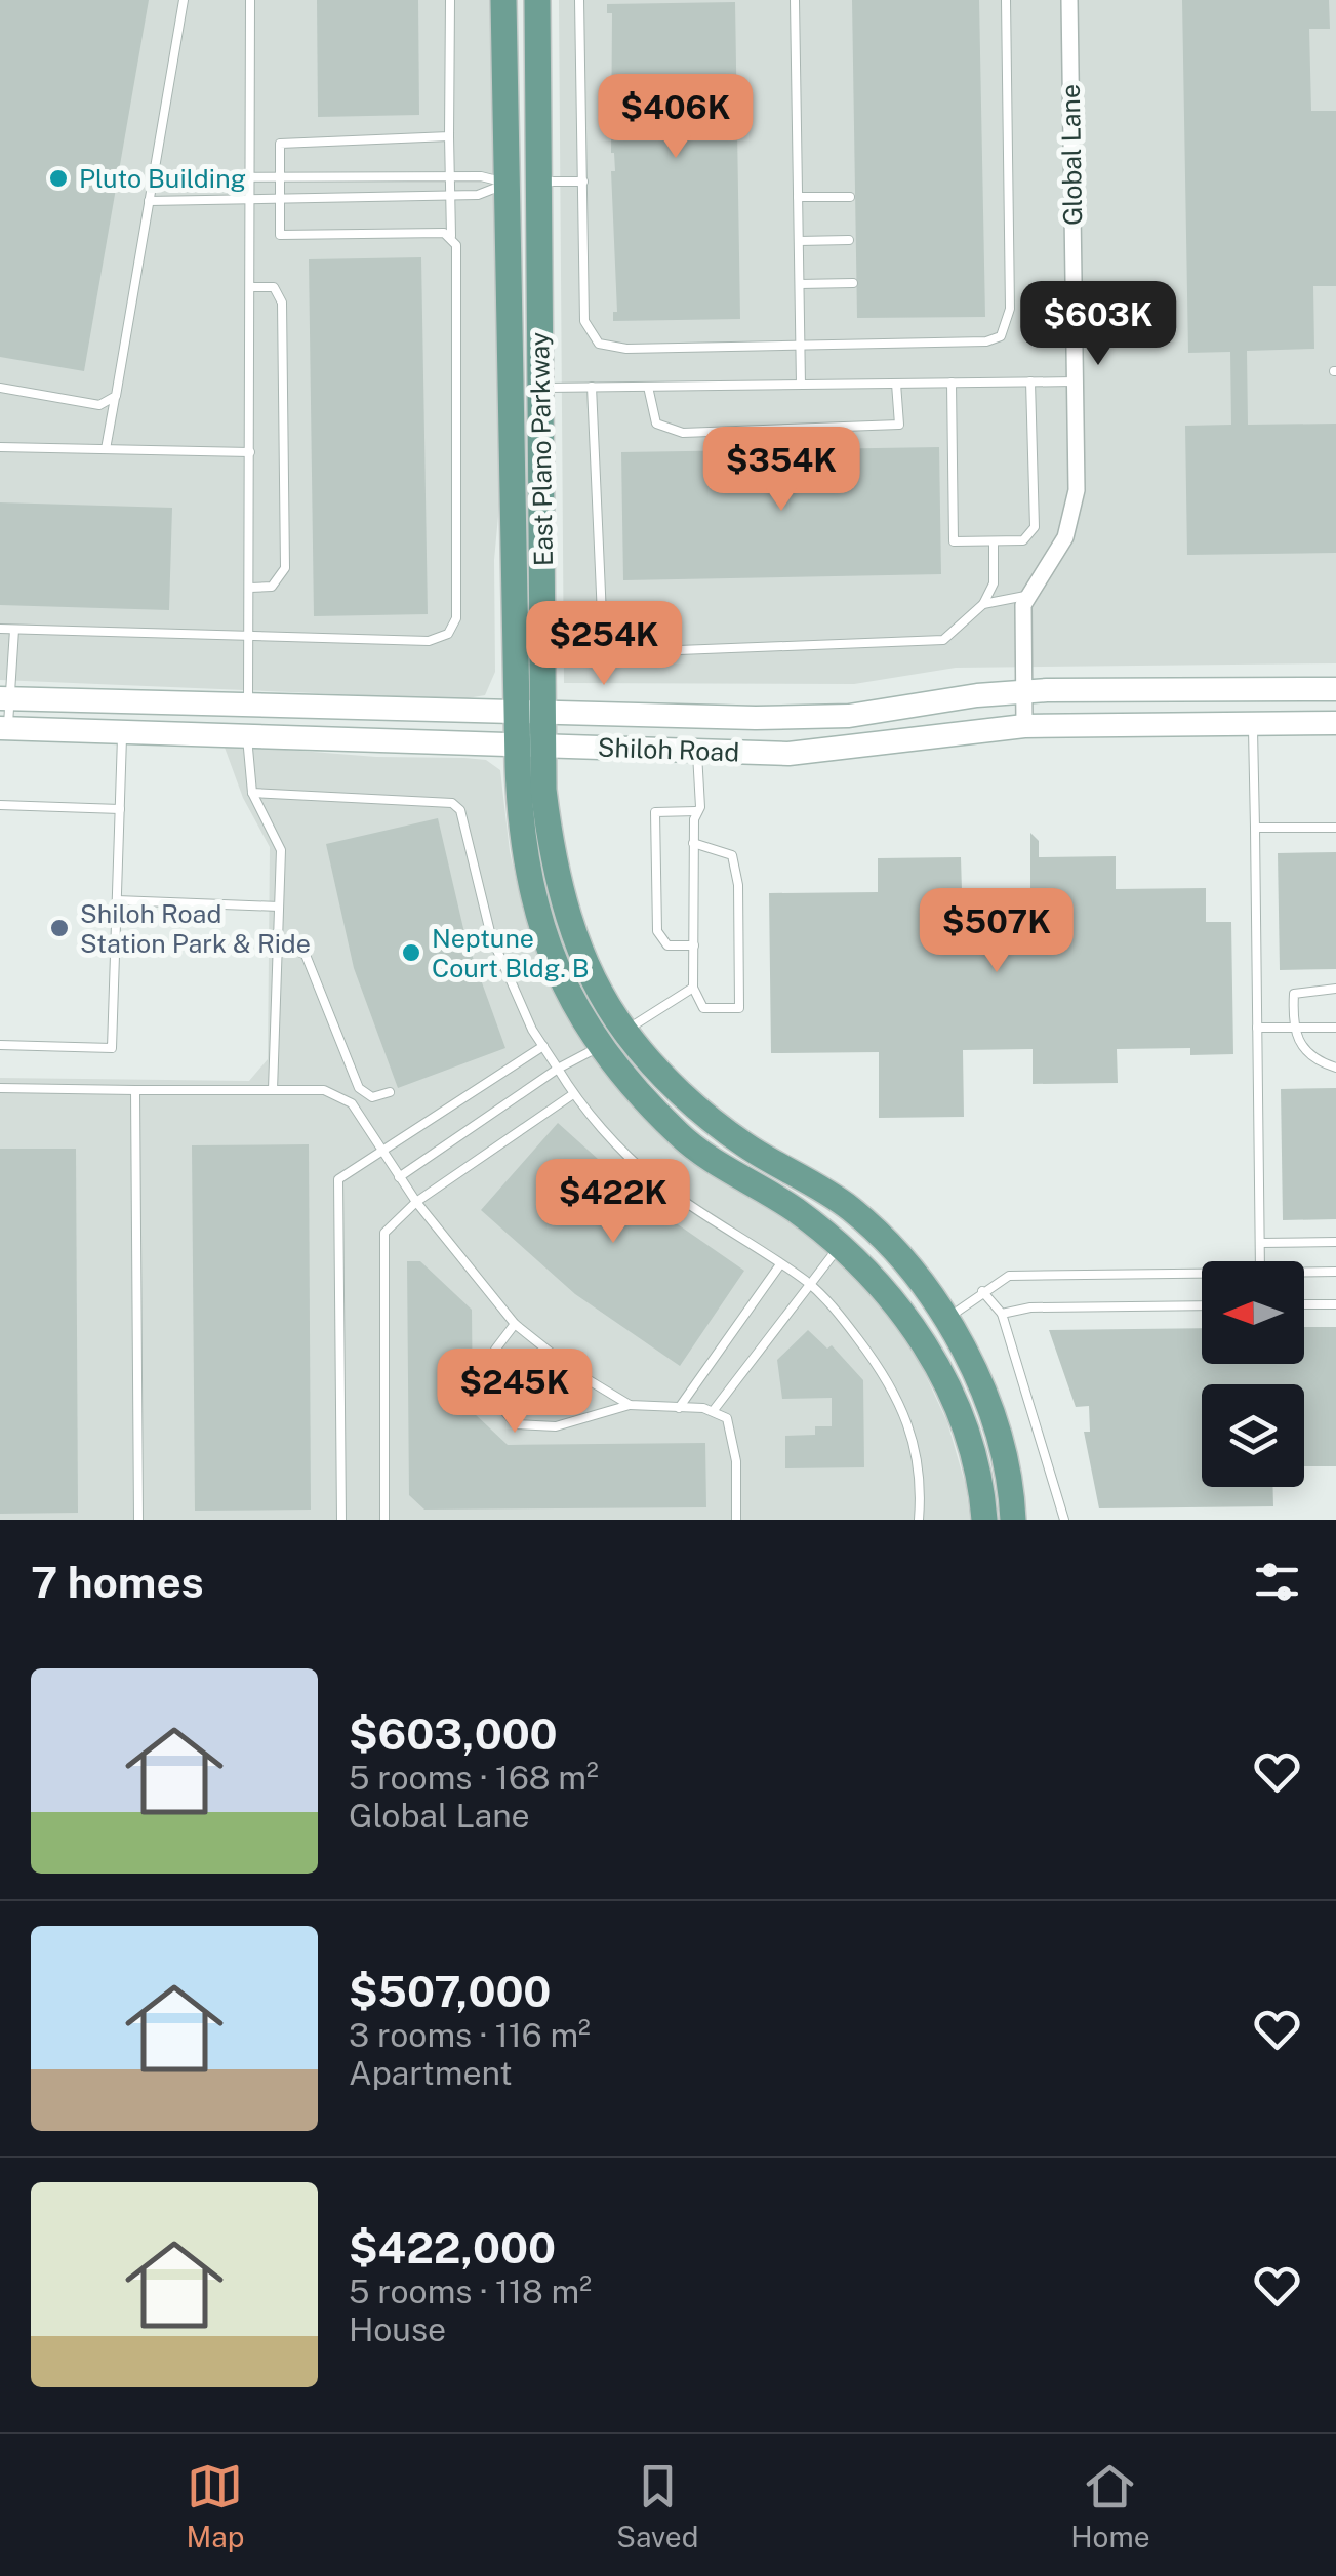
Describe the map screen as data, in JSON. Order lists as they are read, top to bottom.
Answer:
{
  "streets": {
    "main road": ["East Plano Parkway", "Shiloh Road"],
    "street": ["Global Lane"]
  },
  "crossings": [
    ["Global Lane", "Shiloh Road"],
    ["East Plano Parkway", "Shiloh Road"]
  ],
  "places": ["Pluto Building", "Shiloh Road Station Park & Ride", "Neptune Court Bldg. B"],
  "north": "left",
  "page": {
    "price": [
      "$406K",
      "$603K",
      "$354K",
      "$254K",
      "$507K",
      "$422K",
      "$245K"
    ],
    "heading": "7 homes",
    "list": [
      {
        "name": "$603,000",
        "note": "5 rooms · 168 m² · Global Lane"
      },
      {
        "name": "$507,000",
        "note": "3 rooms · 116 m² · Apartment"
      },
      {
        "name": "$422,000",
        "note": "5 rooms · 118 m² · House"
      }
    ],
    "tabs": ["Map", "Saved", "Home"]
  }
}
